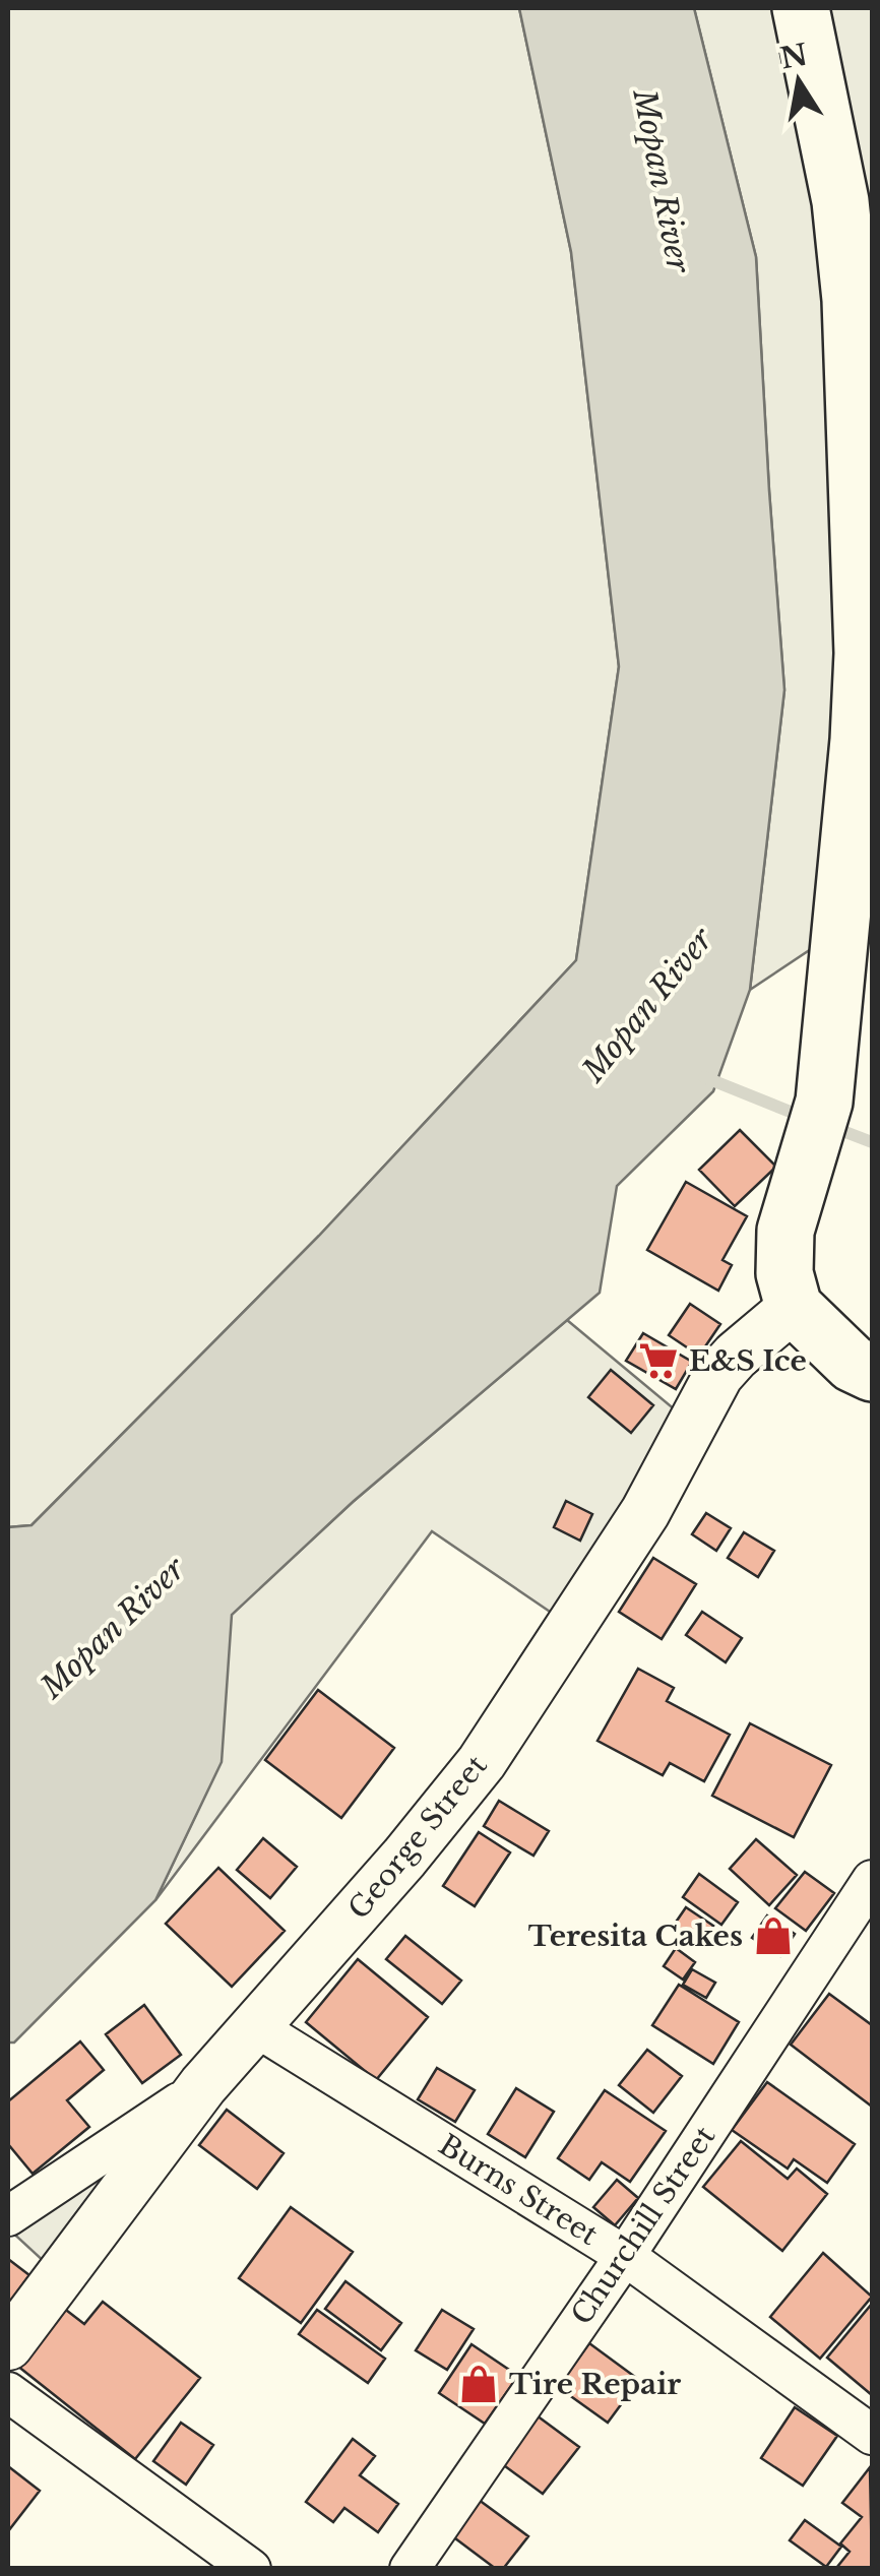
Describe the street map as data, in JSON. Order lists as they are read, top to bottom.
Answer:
{
  "streets": {
    "street": ["George Street", "Burns Street", "Churchill Street"]
  },
  "crossings": [
    ["George Street", "Burns Street"],
    ["Burns Street", "Churchill Street"]
  ],
  "water": ["Mopan River"],
  "places": {
    "supermarket": ["E&S Ice"],
    "shop": ["Teresita Cakes", "Tire Repair"]
  },
  "north": "top"
}
